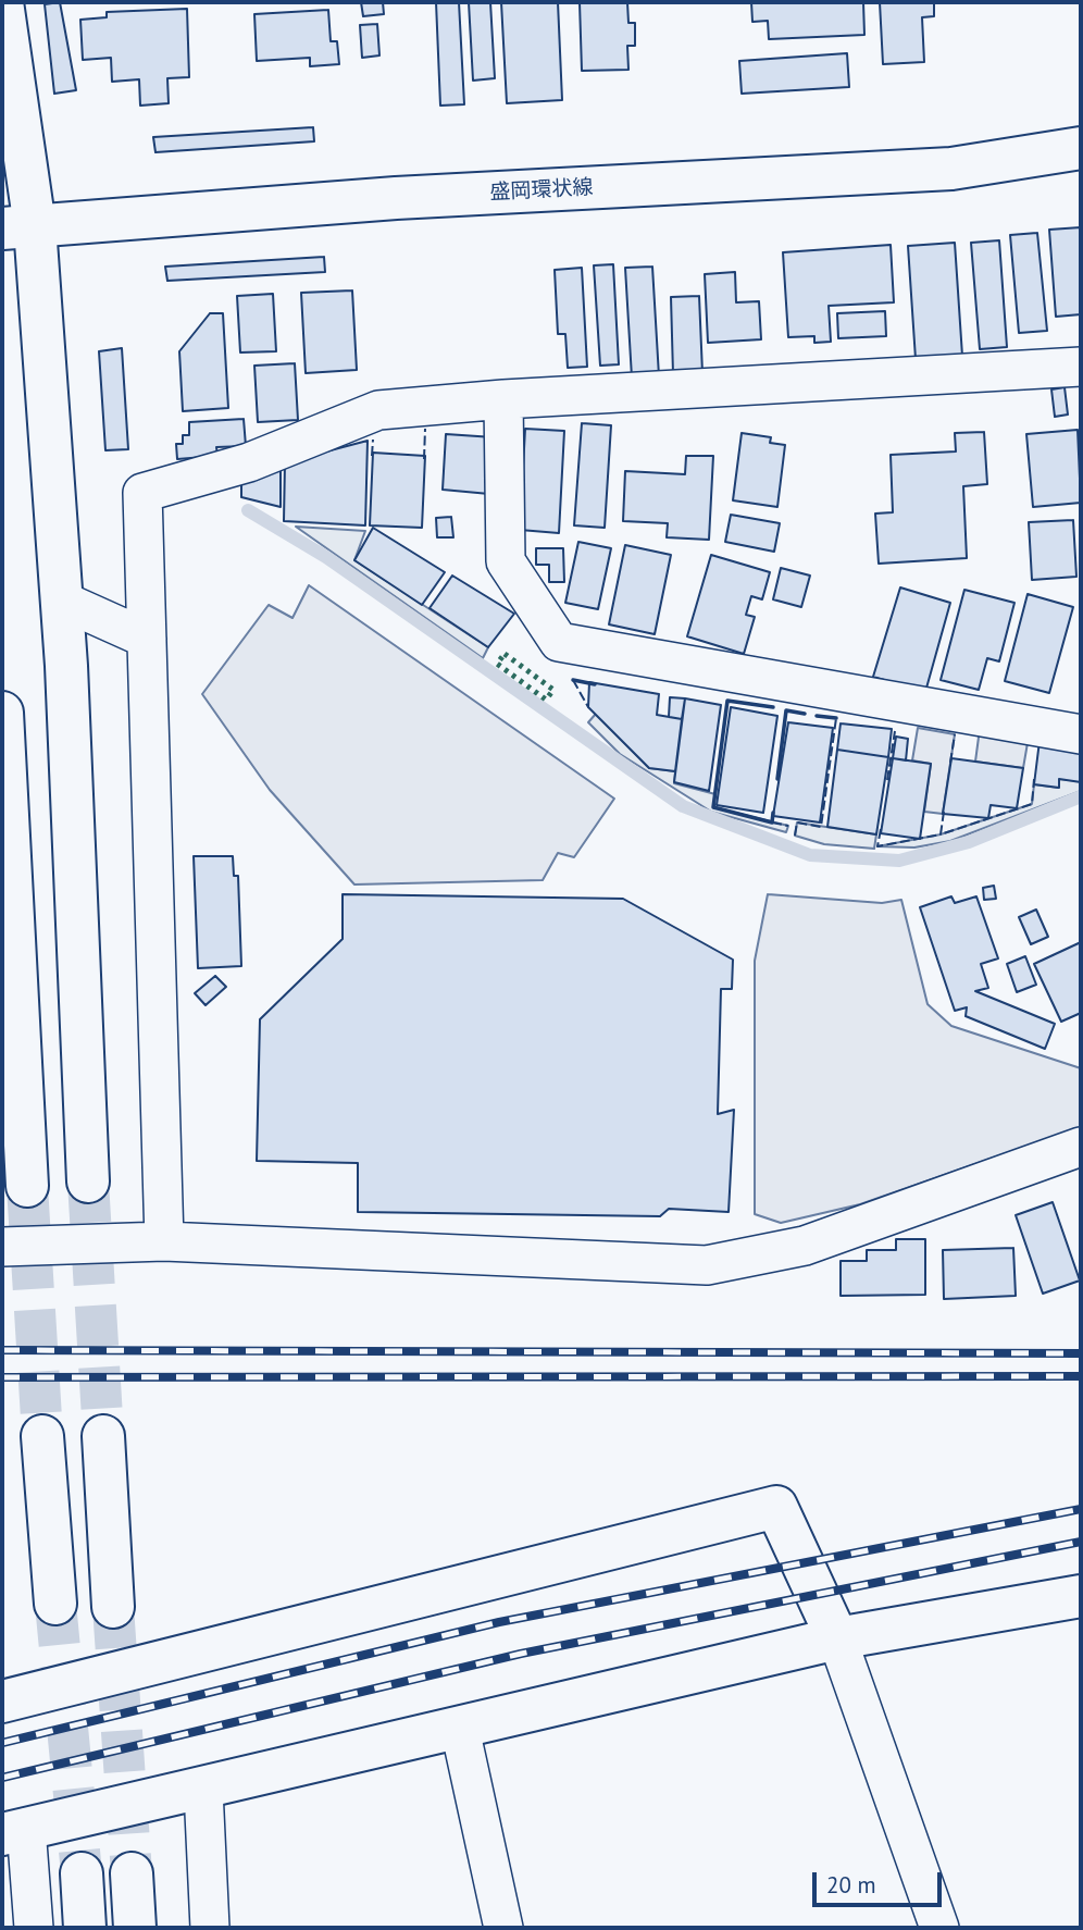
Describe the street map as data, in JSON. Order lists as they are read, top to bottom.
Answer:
{
  "streets": {
    "street": ["盛岡環状線"]
  },
  "scale_bar": "20 m"
}
